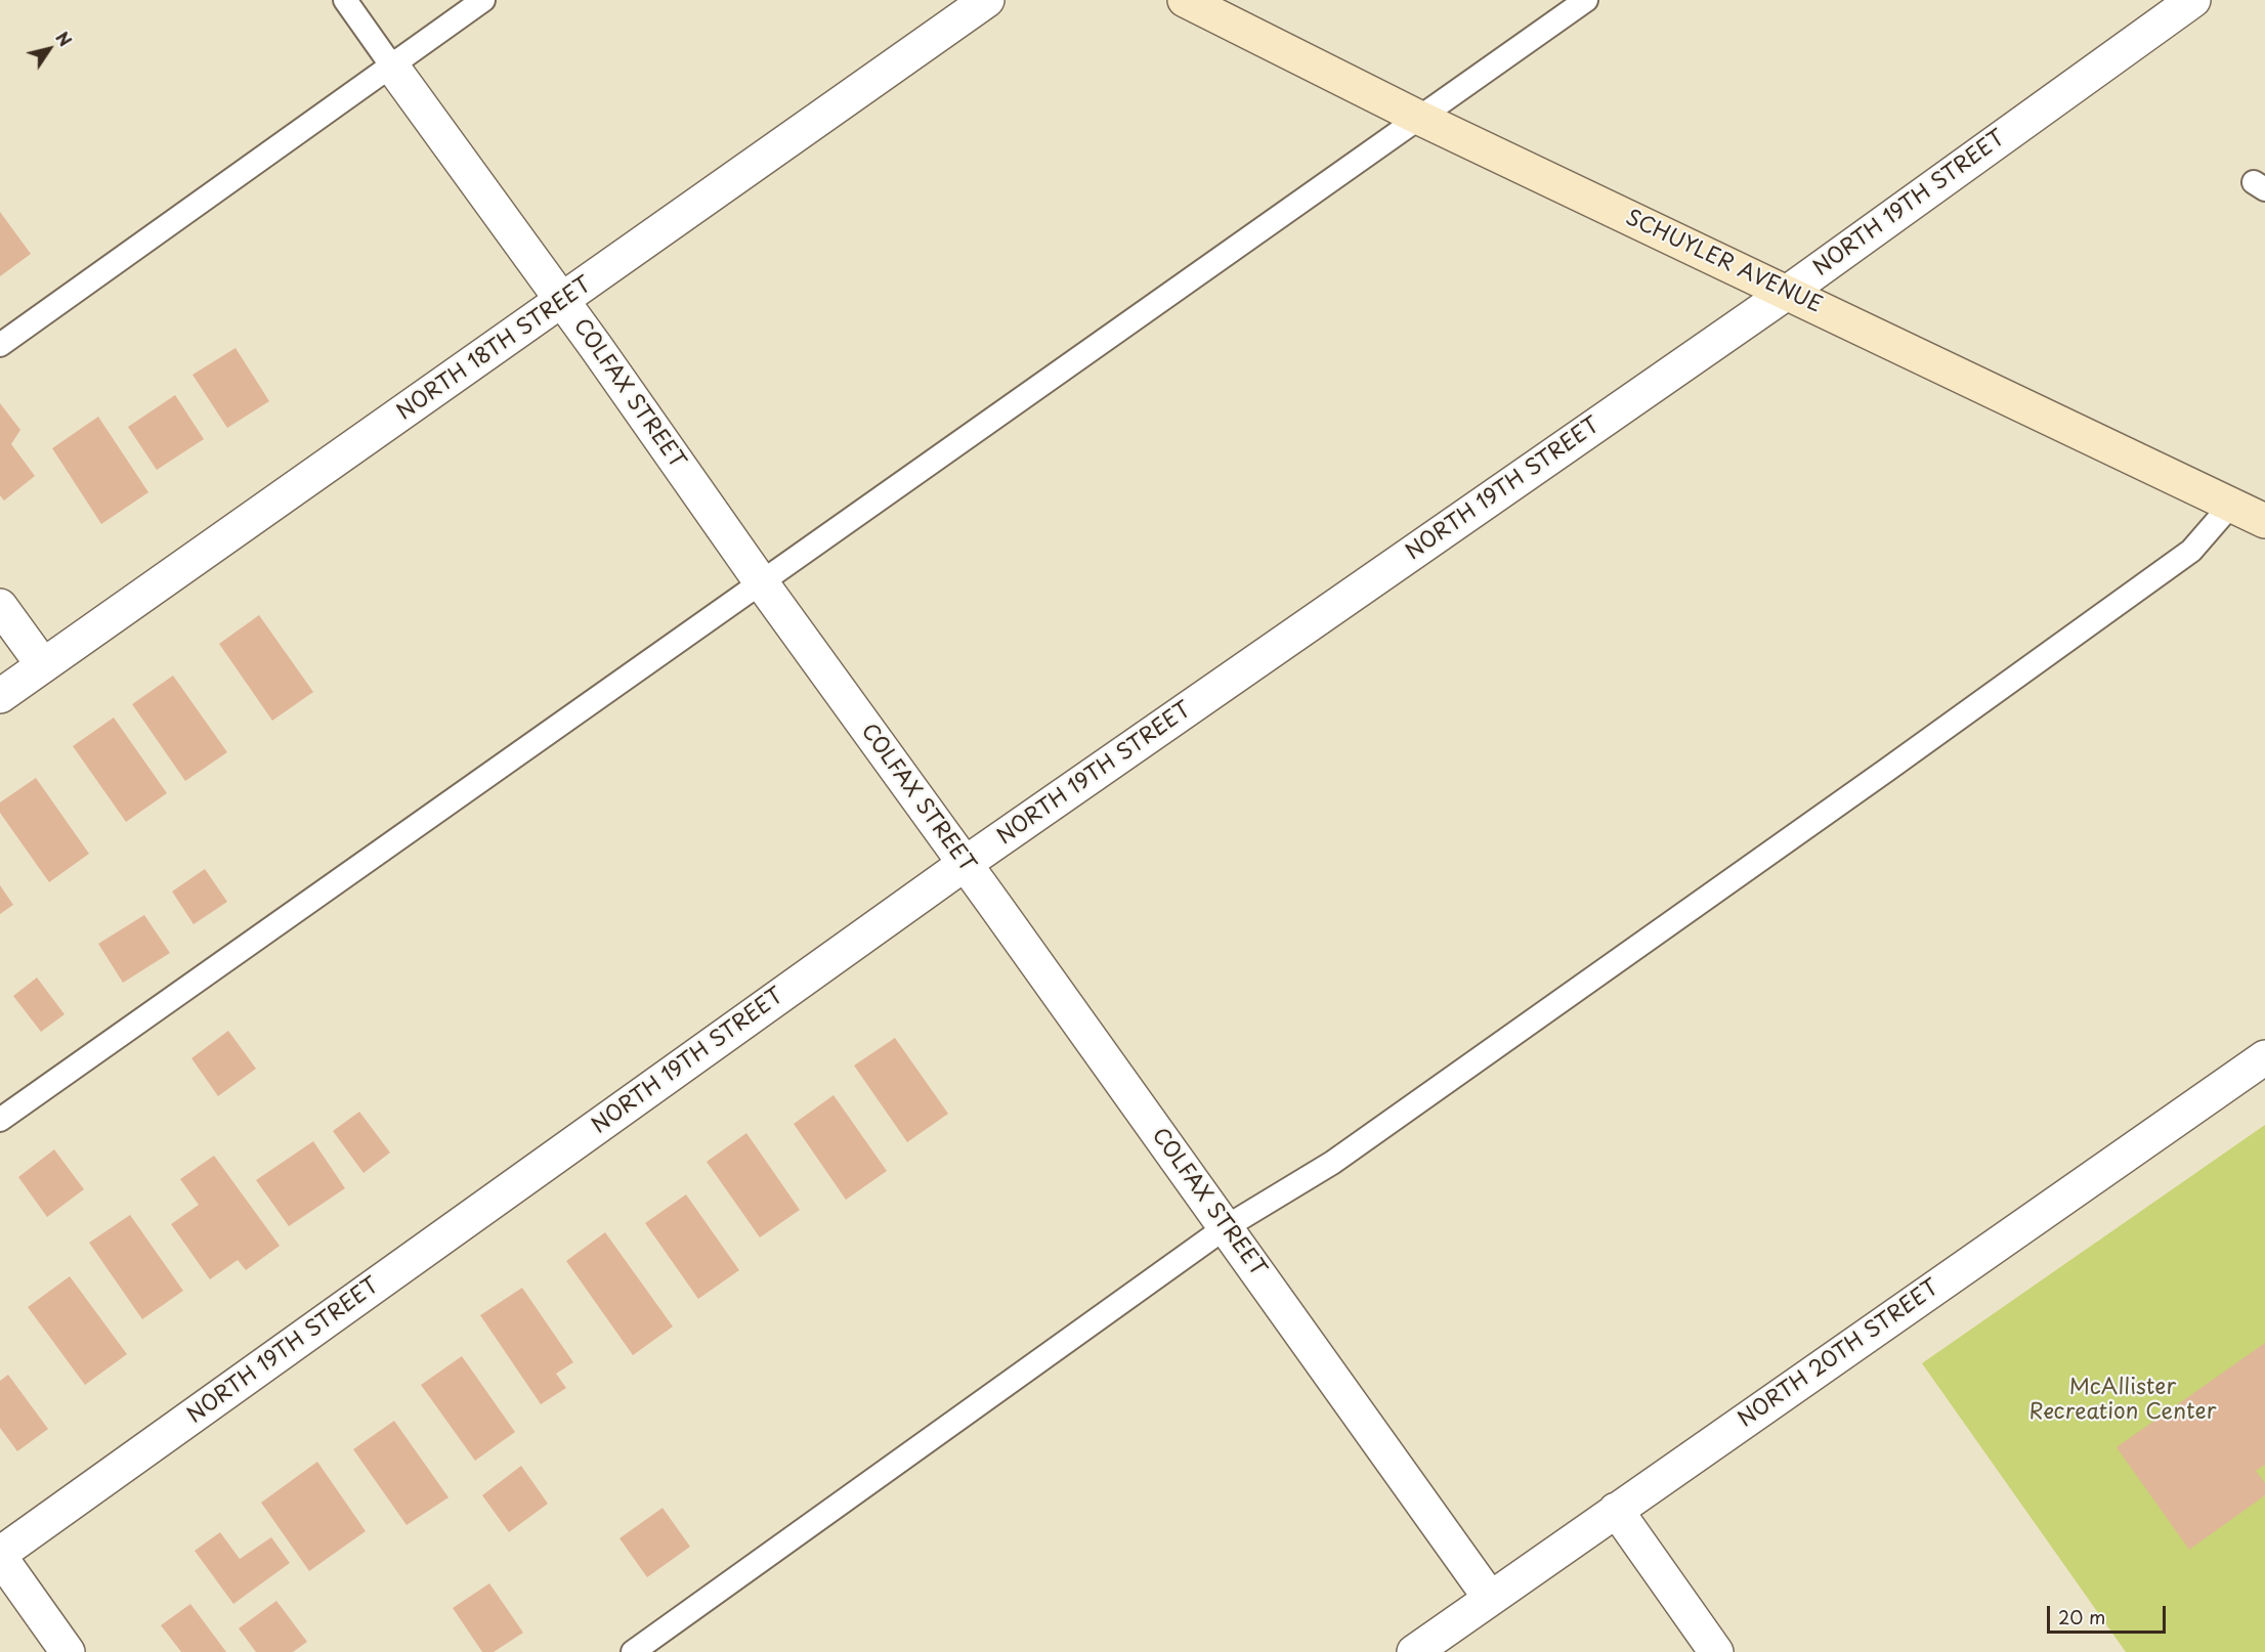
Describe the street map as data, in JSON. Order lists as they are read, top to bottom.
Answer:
{
  "streets": {
    "main road": ["SCHUYLER AVENUE"],
    "street": [
      "NORTH 19TH STREET",
      "NORTH 18TH STREET",
      "COLFAX STREET",
      "NORTH 20TH STREET"
    ]
  },
  "crossings": [
    ["NORTH 19TH STREET", "SCHUYLER AVENUE"],
    ["NORTH 19TH STREET", "COLFAX STREET"],
    ["NORTH 18TH STREET", "COLFAX STREET"],
    ["COLFAX STREET", "NORTH 20TH STREET"]
  ],
  "parks": ["McAllister Recreation Center"],
  "scale_bar": "20 m",
  "north": "top right"
}
